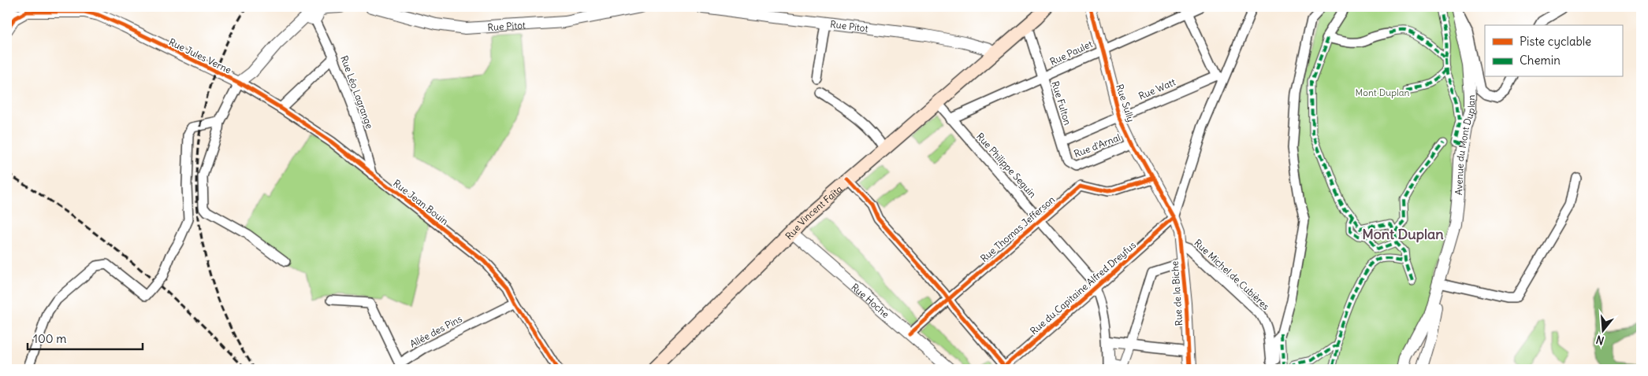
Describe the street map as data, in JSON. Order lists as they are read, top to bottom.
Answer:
{
  "streets": {
    "main road": ["Rue Vincent Faïta"],
    "street": [
      "Rue Pitot",
      "Rue Paulet",
      "Rue Jules Verne",
      "Rue Watt",
      "Rue Léo Lagrange",
      "Rue Fulton",
      "Rue Sully",
      "Rue d'Arnal",
      "Avenue du Mont Duplan",
      "Rue Philippe Seguin",
      "Rue Jean Bouin",
      "Rue Thomas Jefferson",
      "Rue Michel de Cubières",
      "Rue du Capitaine Alfred Dreyfus",
      "Rue de la Biche",
      "Rue Hoche",
      "Allée des Pins"
    ]
  },
  "crossings": [
    ["Rue Pitot", "Rue Vincent Faïta"],
    ["Rue Paulet", "Rue Fulton"],
    ["Rue Paulet", "Rue Sully"],
    ["Rue Paulet", "Rue Philippe Seguin"],
    ["Rue Jules Verne", "Rue Jean Bouin"],
    ["Rue Watt", "Rue Fulton"],
    ["Rue Watt", "Rue Sully"],
    ["Rue Watt", "Rue d'Arnal"],
    ["Rue Léo Lagrange", "Rue Jean Bouin"],
    ["Rue Fulton", "Rue d'Arnal"],
    ["Rue Fulton", "Rue Vincent Faïta"],
    ["Rue Sully", "Rue d'Arnal"],
    ["Rue Sully", "Rue Thomas Jefferson"],
    ["Rue Sully", "Rue du Capitaine Alfred Dreyfus"],
    ["Rue Sully", "Rue de la Biche"],
    ["Rue Philippe Seguin", "Rue Vincent Faïta"],
    ["Rue Philippe Seguin", "Rue Thomas Jefferson"],
    ["Rue Philippe Seguin", "Rue du Capitaine Alfred Dreyfus"],
    ["Rue Jean Bouin", "Allée des Pins"],
    ["Rue Vincent Faïta", "Rue Hoche"],
    ["Rue Thomas Jefferson", "Rue Hoche"],
    ["Rue Michel de Cubières", "Rue de la Biche"],
    ["Rue du Capitaine Alfred Dreyfus", "Rue de la Biche"]
  ],
  "districts": ["Mont Duplan"],
  "parks": ["Mont Duplan"],
  "legend": ["Piste cyclable", "Chemin"],
  "scale_bar": "100 m",
  "north": "bottom"
}
